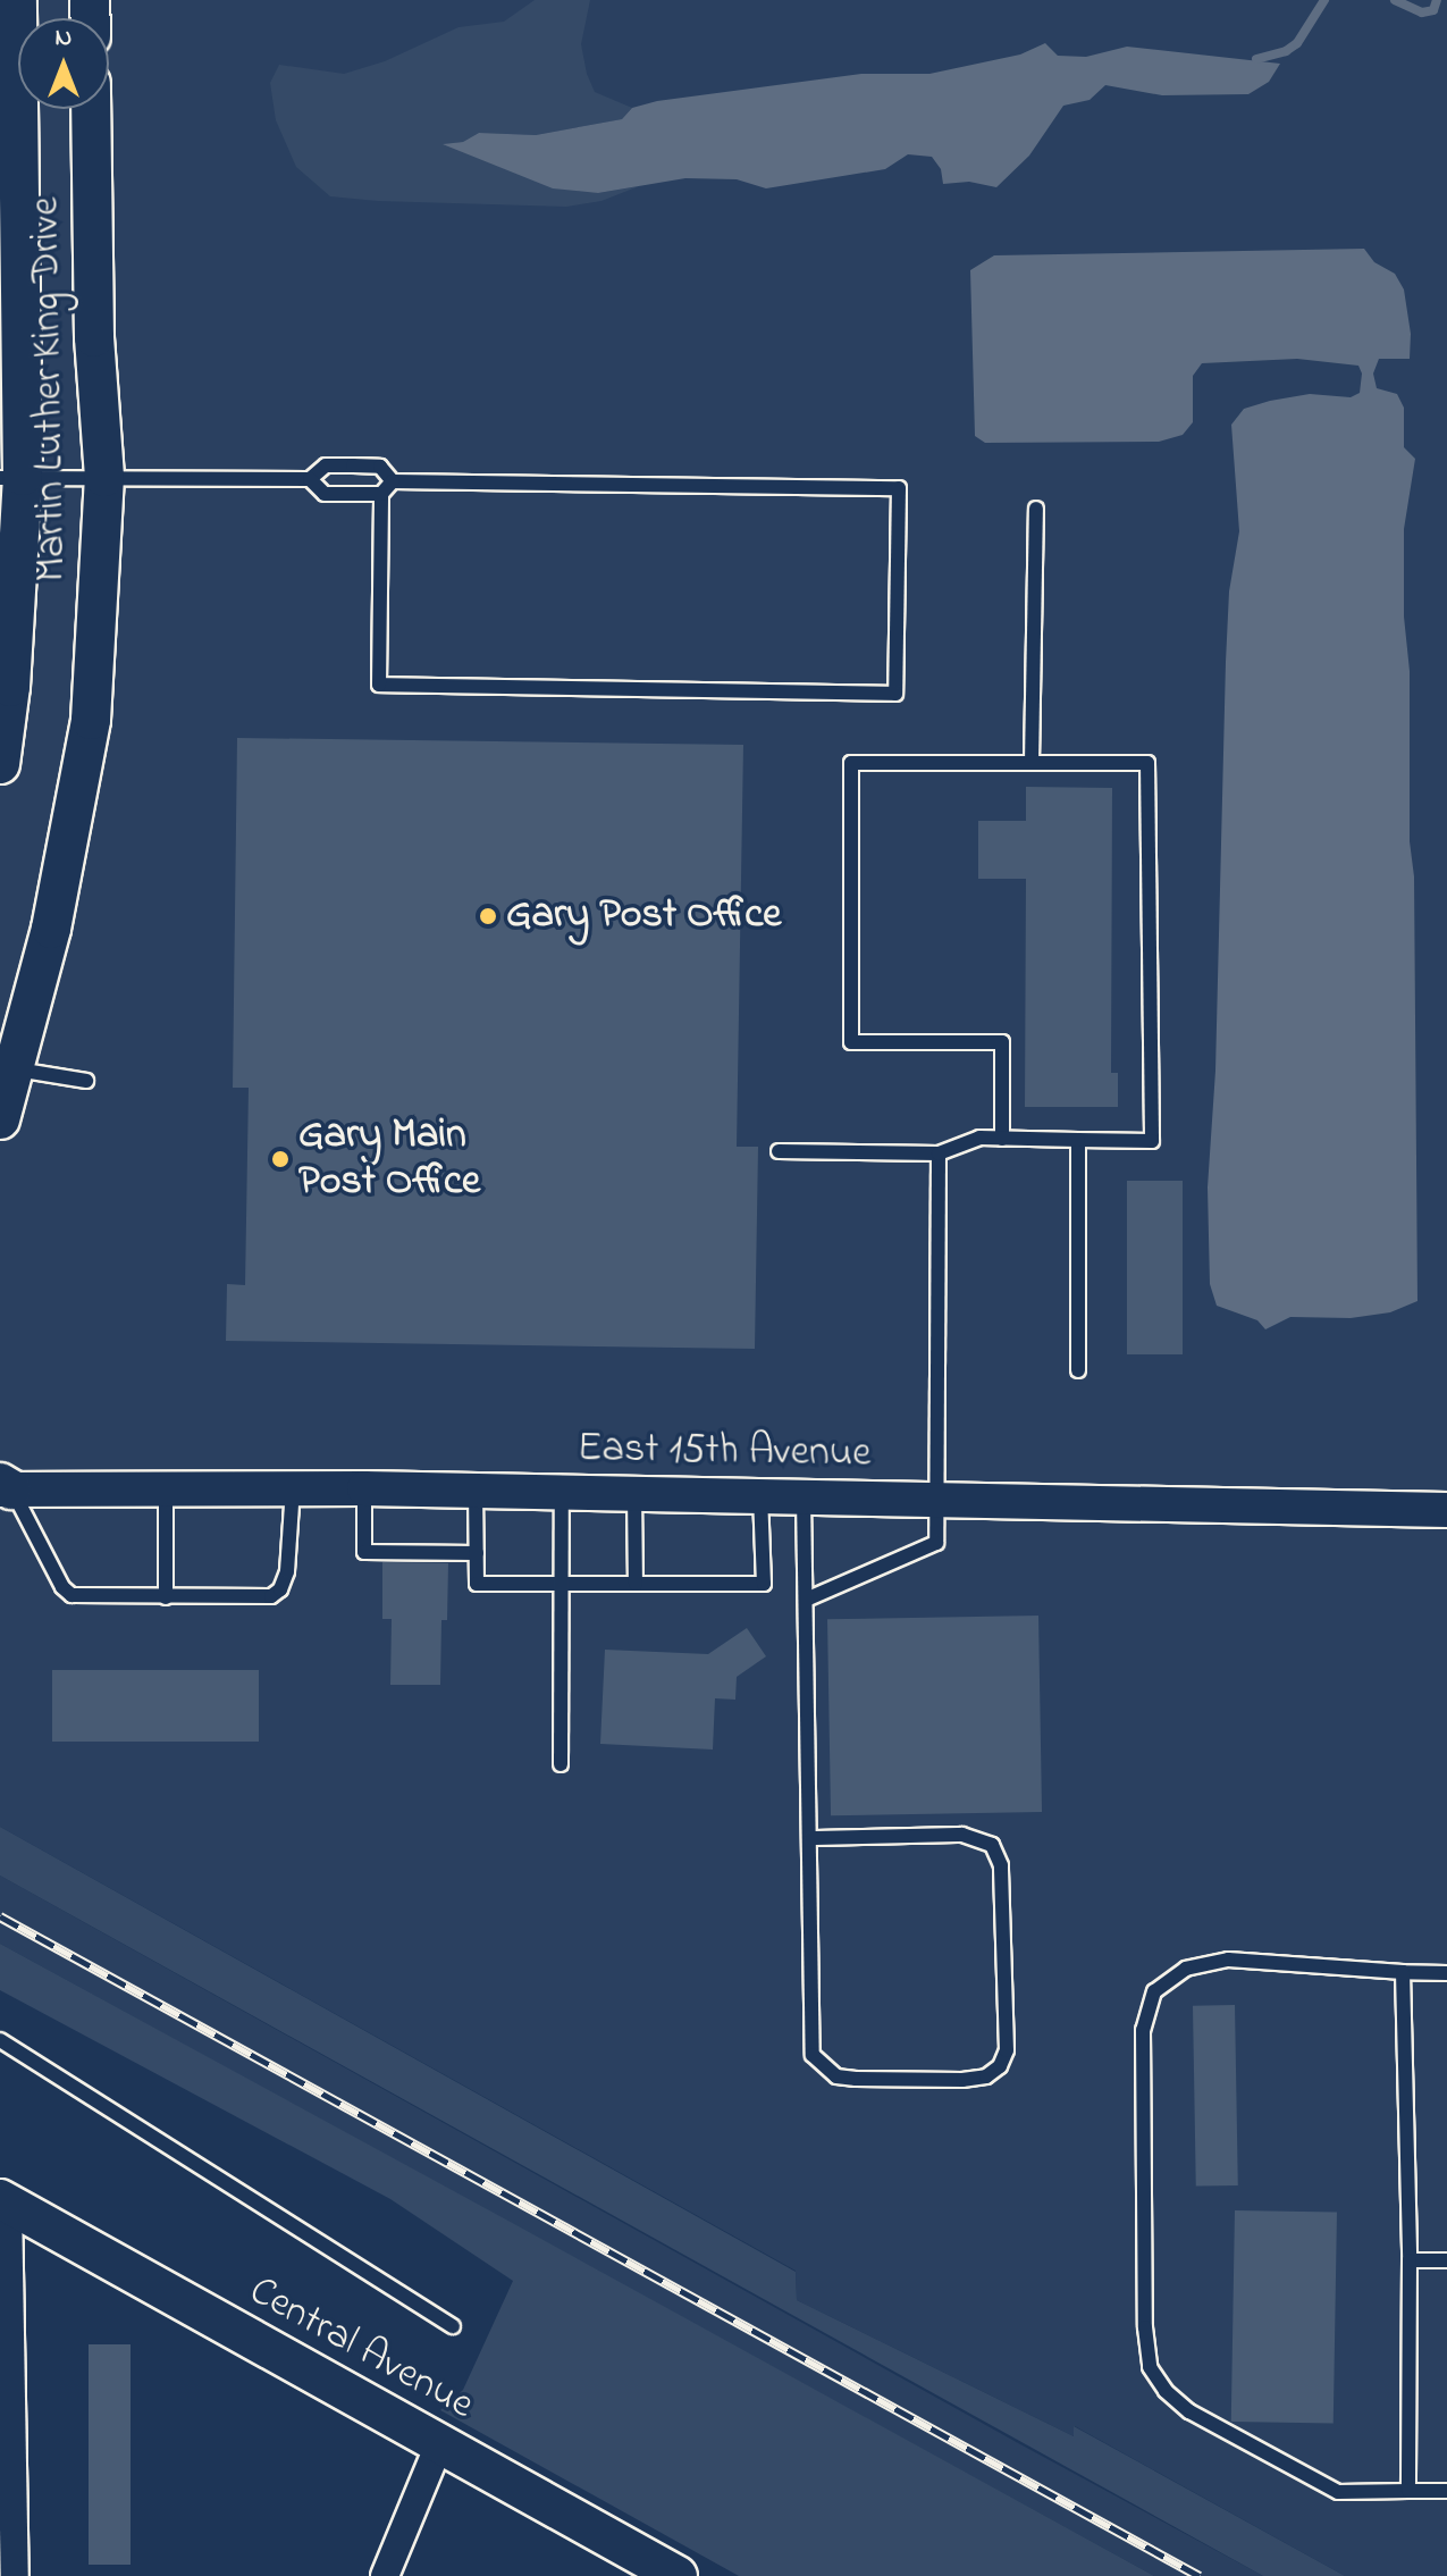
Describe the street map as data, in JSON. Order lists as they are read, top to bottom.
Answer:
{
  "streets": {
    "main road": ["Martin Luther King Drive", "Central Avenue"],
    "street": ["East 15th Avenue"]
  },
  "places": ["Gary Post Office", "Gary Main Post Office"],
  "north": "top"
}
